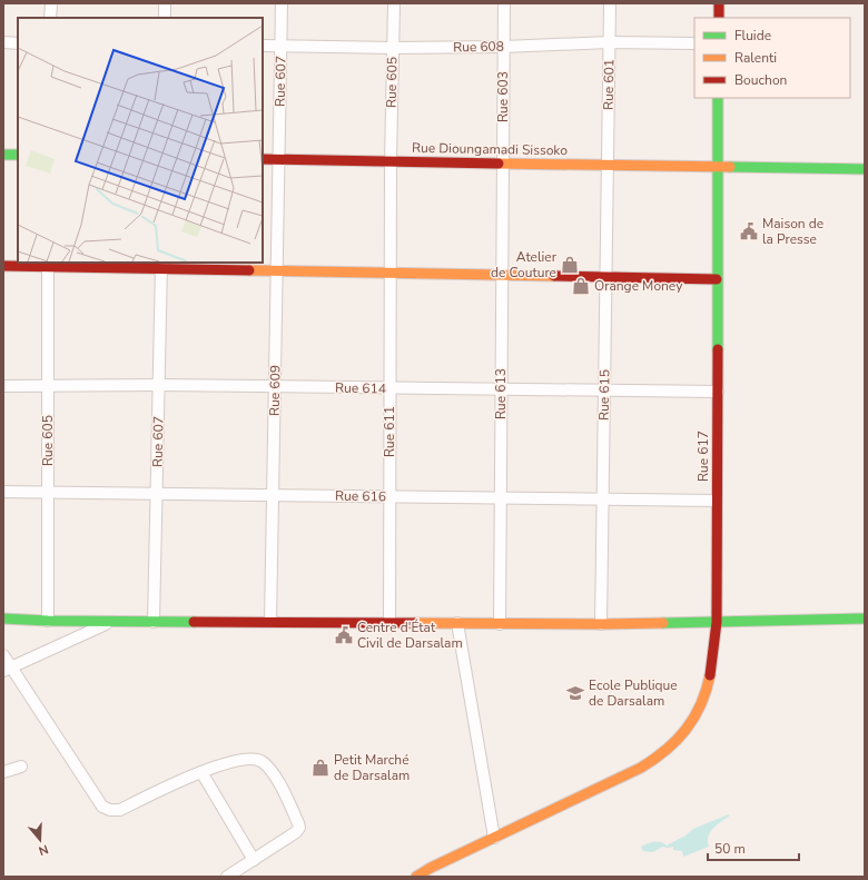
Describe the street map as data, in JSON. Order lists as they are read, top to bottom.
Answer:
{
  "streets": {
    "main road": ["Rue Dioungamadi Sissoko", "Rue 617"],
    "street": [
      "Rue 608",
      "Rue 607",
      "Rue 605",
      "Rue 601",
      "Rue 603",
      "Rue 614",
      "Rue 609",
      "Rue 613",
      "Rue 615",
      "Rue 611",
      "Rue 616"
    ]
  },
  "crossings": [
    ["Rue 608", "Rue 607"],
    ["Rue 608", "Rue 605"],
    ["Rue 608", "Rue 601"],
    ["Rue 608", "Rue 603"],
    ["Rue 607", "Rue Dioungamadi Sissoko"],
    ["Rue 607", "Rue 614"],
    ["Rue 607", "Rue 609"],
    ["Rue 607", "Rue 616"],
    ["Rue 605", "Rue Dioungamadi Sissoko"],
    ["Rue 605", "Rue 614"],
    ["Rue 605", "Rue 611"],
    ["Rue 605", "Rue 616"],
    ["Rue 601", "Rue Dioungamadi Sissoko"],
    ["Rue 601", "Rue 615"],
    ["Rue 603", "Rue Dioungamadi Sissoko"],
    ["Rue 603", "Rue 613"],
    ["Rue Dioungamadi Sissoko", "Rue 609"],
    ["Rue Dioungamadi Sissoko", "Rue 613"],
    ["Rue Dioungamadi Sissoko", "Rue 615"],
    ["Rue Dioungamadi Sissoko", "Rue 611"],
    ["Rue Dioungamadi Sissoko", "Rue 617"],
    ["Rue 614", "Rue 609"],
    ["Rue 614", "Rue 613"],
    ["Rue 614", "Rue 615"],
    ["Rue 614", "Rue 611"],
    ["Rue 614", "Rue 617"],
    ["Rue 609", "Rue 616"],
    ["Rue 613", "Rue 616"],
    ["Rue 615", "Rue 616"],
    ["Rue 611", "Rue 616"],
    ["Rue 617", "Rue 616"]
  ],
  "places": {
    "public building": ["Maison de la Presse", "Centre d'État Civil de Darsalam"],
    "shop": ["Atelier de Couture", "Orange Money", "Petit Marché de Darsalam"],
    "school or university": ["Ecole Publique de Darsalam"]
  },
  "legend": ["Fluide", "Ralenti", "Bouchon"],
  "scale_bar": "50 m",
  "north": "bottom"
}
